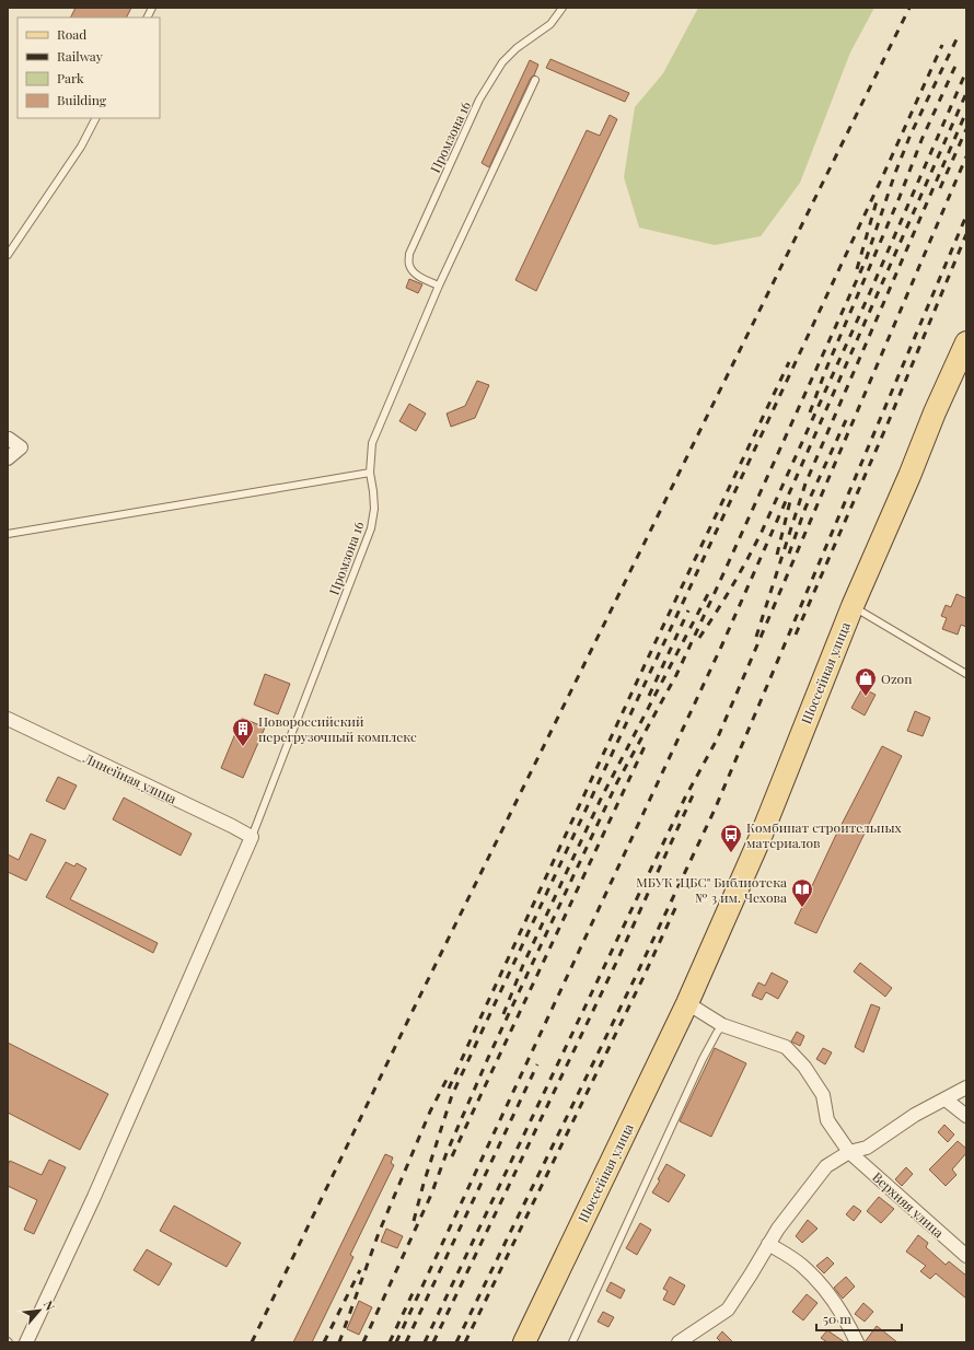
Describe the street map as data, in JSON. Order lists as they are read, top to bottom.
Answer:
{
  "streets": {
    "main road": ["Шоссейная улица"],
    "street": ["Линейная улица", "Верхняя улица"],
    "lane": ["Промзона 16"]
  },
  "crossings": [
    ["Промзона 16", "Линейная улица"]
  ],
  "places": {
    "shop": ["Ozon"],
    "building": ["Новороссийский перегрузочный комплекс"],
    "bus stop": ["Комбинат строительных материалов"],
    "library": ["МБУК \"ЦБС\" Библиотека № 3 им. Чехова"]
  },
  "legend": [
    "Road",
    "Railway",
    "Park",
    "Building"
  ],
  "scale_bar": "50 m",
  "north": "top right"
}
